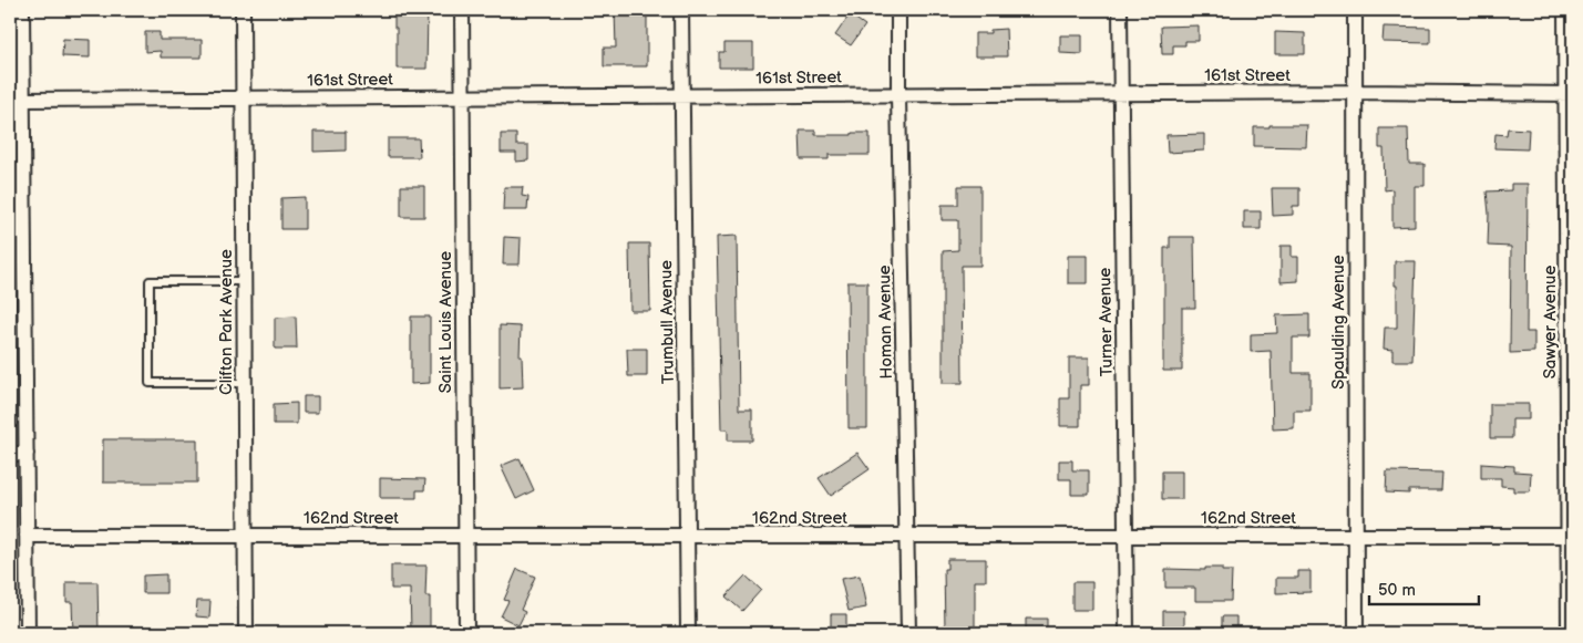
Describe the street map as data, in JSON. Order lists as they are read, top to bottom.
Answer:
{
  "streets": {
    "street": [
      "161st Street",
      "Clifton Park Avenue",
      "Saint Louis Avenue",
      "Trumbull Avenue",
      "Homan Avenue",
      "Turner Avenue",
      "Spaulding Avenue",
      "Sawyer Avenue",
      "162nd Street"
    ]
  },
  "crossings": [
    ["161st Street", "Clifton Park Avenue"],
    ["161st Street", "Saint Louis Avenue"],
    ["161st Street", "Trumbull Avenue"],
    ["161st Street", "Homan Avenue"],
    ["161st Street", "Turner Avenue"],
    ["161st Street", "Spaulding Avenue"],
    ["161st Street", "Sawyer Avenue"],
    ["Clifton Park Avenue", "162nd Street"],
    ["Saint Louis Avenue", "162nd Street"],
    ["Trumbull Avenue", "162nd Street"],
    ["Homan Avenue", "162nd Street"],
    ["Turner Avenue", "162nd Street"],
    ["Spaulding Avenue", "162nd Street"],
    ["Sawyer Avenue", "162nd Street"]
  ],
  "scale_bar": "50 m"
}
